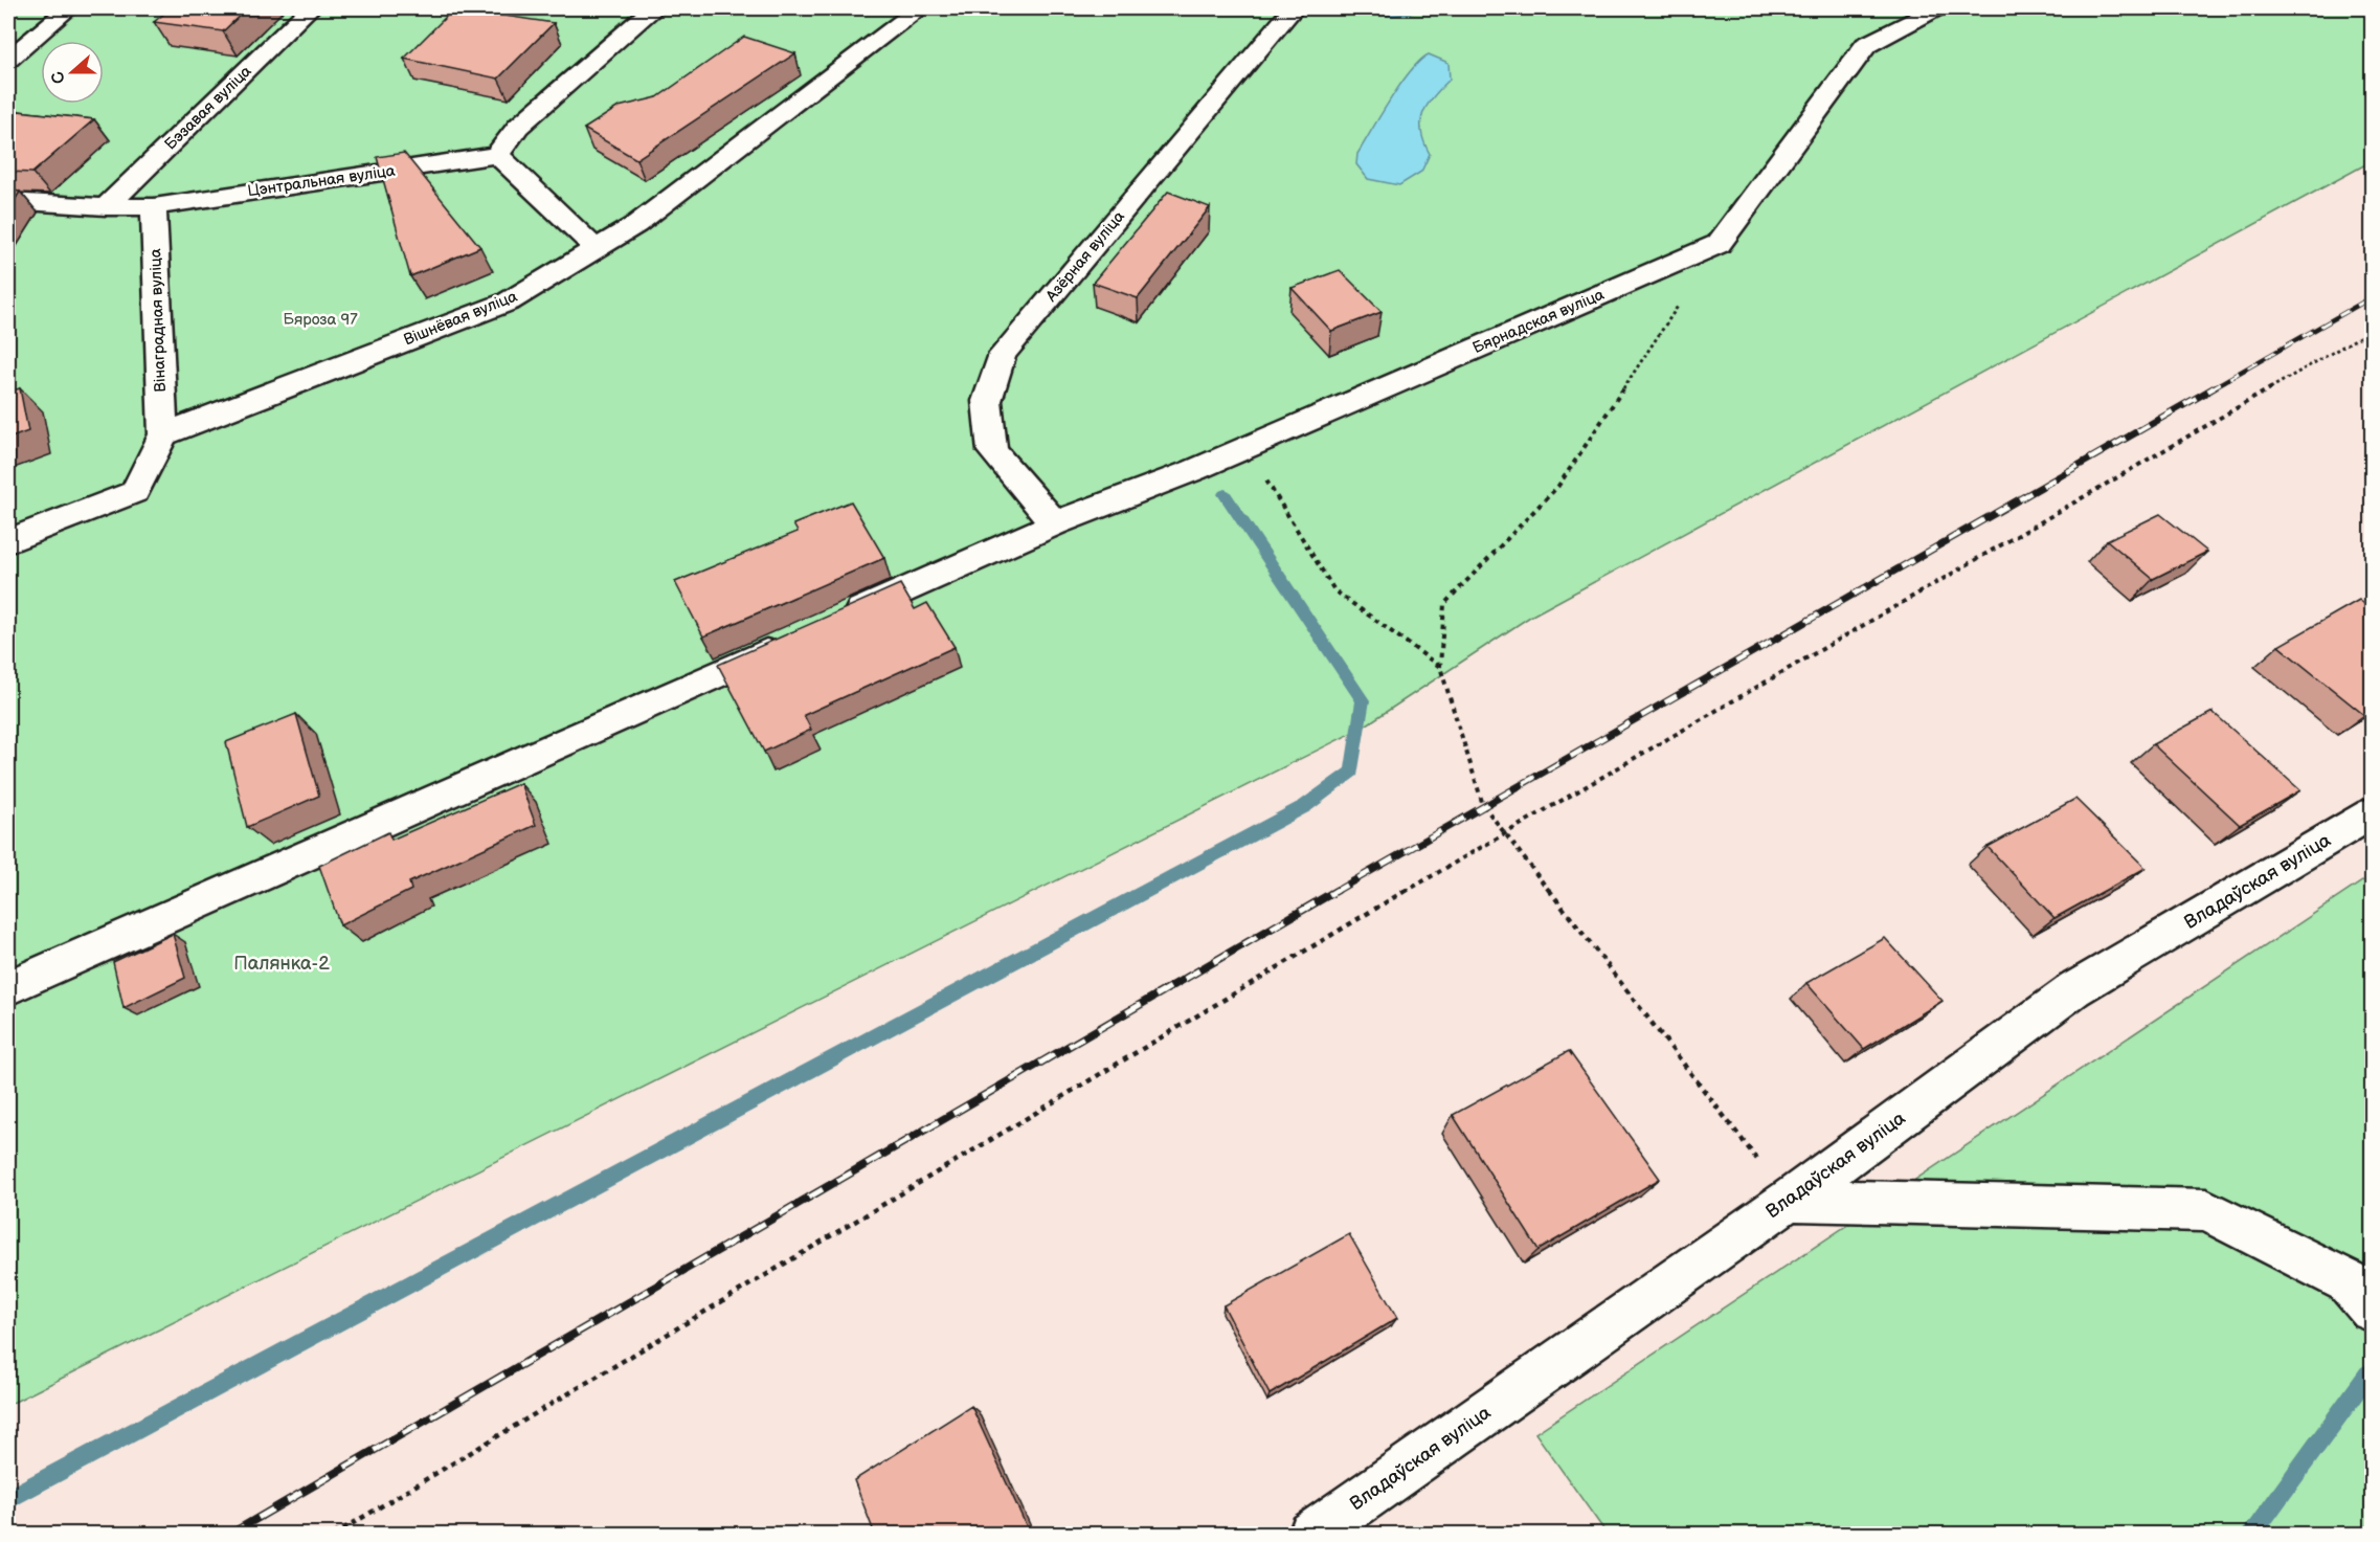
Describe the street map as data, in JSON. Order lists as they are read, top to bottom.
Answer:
{
  "streets": {
    "street": [
      "Бэзавая вуліца",
      "Цэнтральная вуліца",
      "Азёрная вуліца",
      "Вішнёвая вуліца",
      "Вінаградная вуліца",
      "Бярнадская вуліца",
      "Владаўская вуліца"
    ]
  },
  "crossings": [
    ["Бэзавая вуліца", "Цэнтральная вуліца"],
    ["Цэнтральная вуліца", "Вінаградная вуліца"],
    ["Азёрная вуліца", "Бярнадская вуліца"],
    ["Вішнёвая вуліца", "Вінаградная вуліца"]
  ],
  "parks": ["Бяроза 97", "Палянка-2"],
  "north": "left"
}
